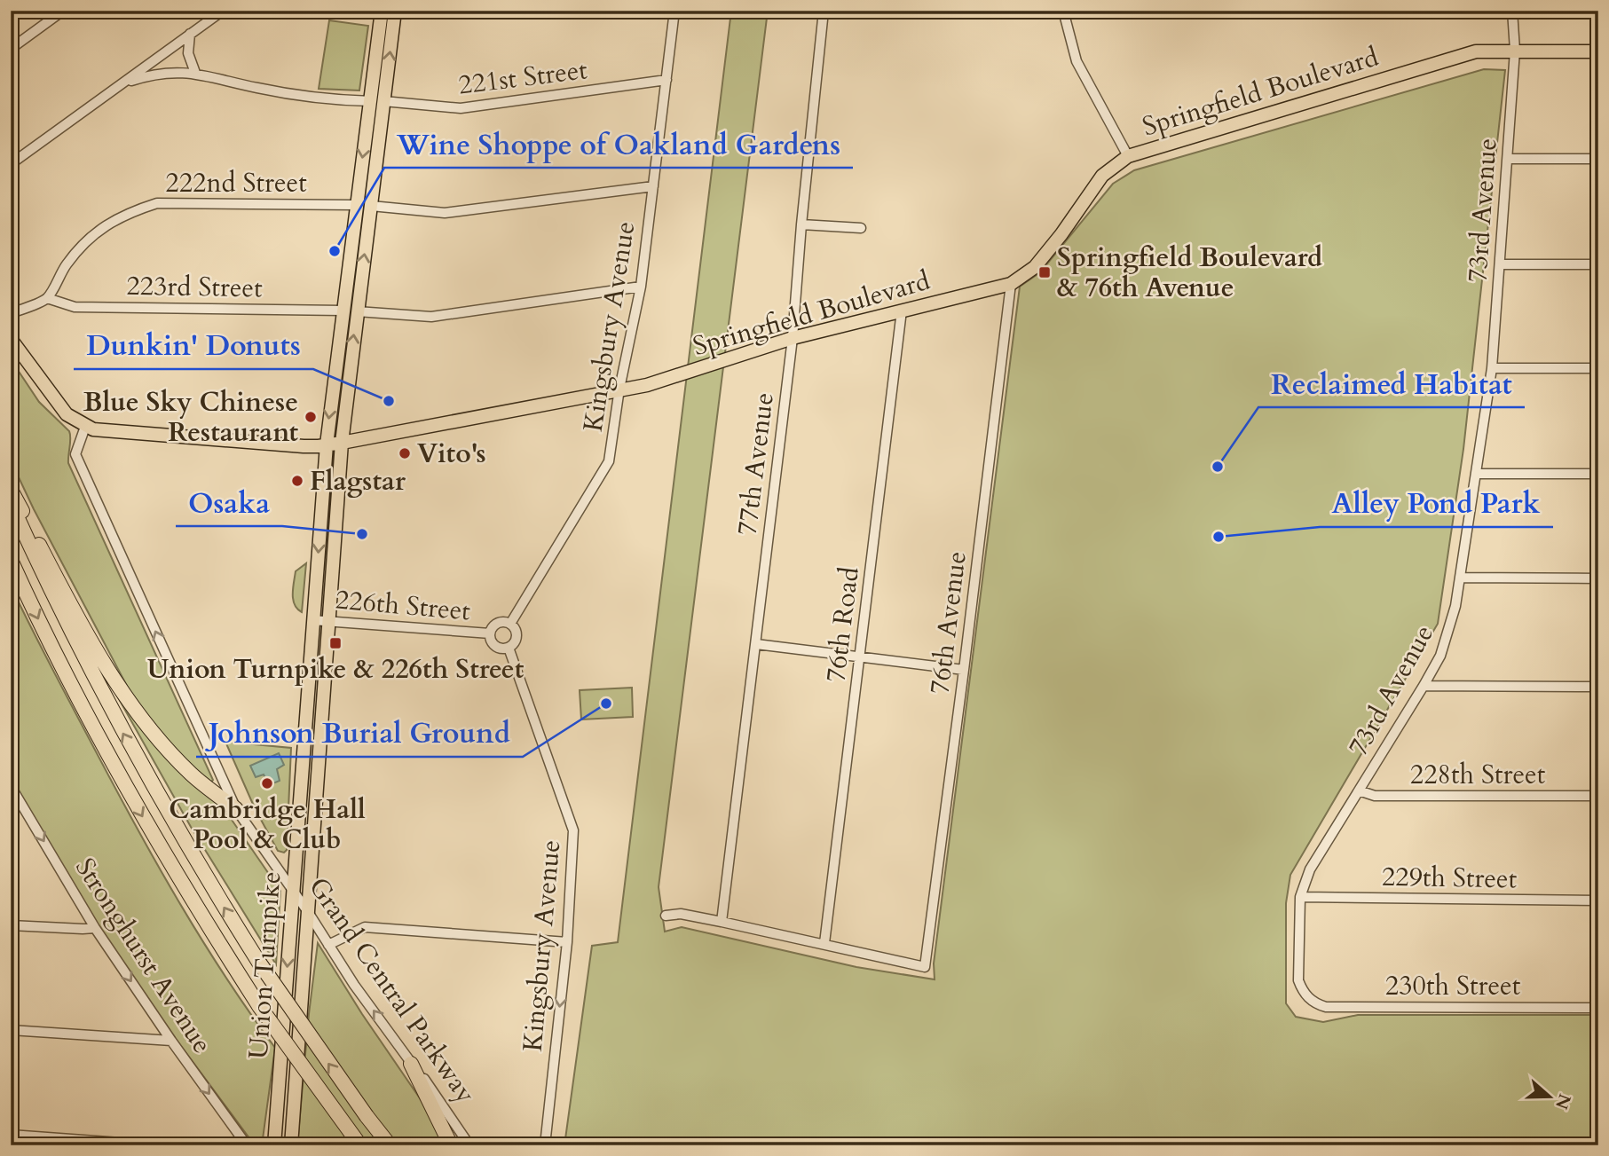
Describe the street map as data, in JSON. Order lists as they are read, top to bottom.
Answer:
{
  "streets": {
    "main road": ["Springfield Boulevard", "Union Turnpike"],
    "street": [
      "221st Street",
      "222nd Street",
      "73rd Avenue",
      "223rd Street",
      "Kingsbury Avenue",
      "77th Avenue",
      "226th Street",
      "76th Avenue",
      "76th Road",
      "228th Street",
      "229th Street",
      "Stronghurst Avenue",
      "230th Street",
      "Grand Central Parkway"
    ]
  },
  "crossings": [
    ["221st Street", "Kingsbury Avenue"],
    ["221st Street", "Union Turnpike"],
    ["Springfield Boulevard", "73rd Avenue"],
    ["Springfield Boulevard", "Kingsbury Avenue"],
    ["Springfield Boulevard", "77th Avenue"],
    ["Springfield Boulevard", "76th Avenue"],
    ["Springfield Boulevard", "76th Road"],
    ["Springfield Boulevard", "Union Turnpike"],
    ["Springfield Boulevard", "Grand Central Parkway"],
    ["222nd Street", "223rd Street"],
    ["222nd Street", "Union Turnpike"],
    ["73rd Avenue", "228th Street"],
    ["73rd Avenue", "229th Street"],
    ["73rd Avenue", "230th Street"],
    ["223rd Street", "Union Turnpike"],
    ["Kingsbury Avenue", "226th Street"],
    ["226th Street", "Union Turnpike"],
    ["76th Avenue", "76th Road"],
    ["Union Turnpike", "Grand Central Parkway"]
  ],
  "one_way": ["Stronghurst Avenue", "Grand Central Parkway"],
  "places": {
    "other": [
      "Wine Shoppe of Oakland Gardens",
      "Dunkin' Donuts",
      "Blue Sky Chinese Restaurant",
      "Vito's",
      "Reclaimed Habitat",
      "Flagstar",
      "Osaka",
      "Alley Pond Park",
      "Johnson Burial Ground",
      "Cambridge Hall Pool & Club"
    ],
    "transit": ["Springfield Boulevard & 76th Avenue", "Union Turnpike & 226th Street"]
  },
  "north": "right"
}
